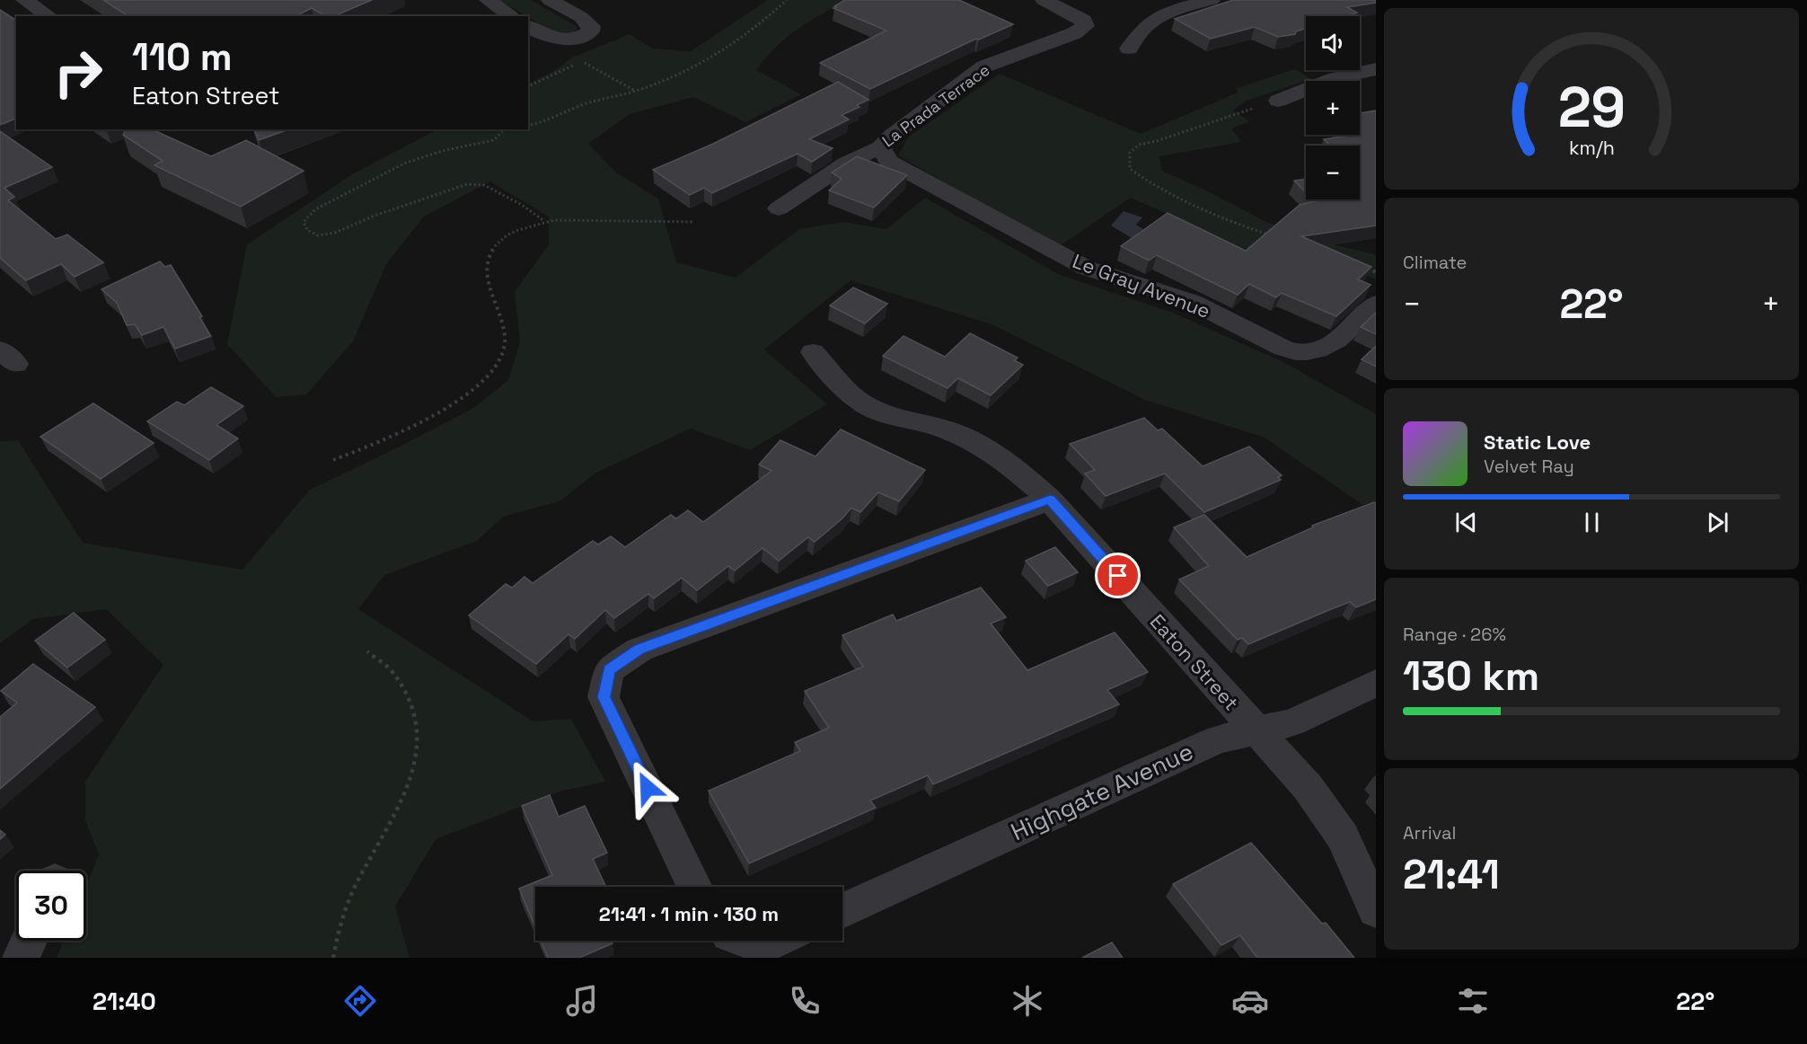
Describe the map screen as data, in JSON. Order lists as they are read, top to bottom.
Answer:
{
  "streets": {
    "street": [
      "La Prada Terrace",
      "Le Gray Avenue",
      "Eaton Street",
      "Highgate Avenue"
    ]
  },
  "crossings": [
    ["La Prada Terrace", "Le Gray Avenue"],
    ["Eaton Street", "Highgate Avenue"]
  ],
  "page": {
    "map_buttons": ["+", "−"],
    "turn": ["110 m", "Eaton Street"],
    "tile": [
      "Climate",
      ["Range · 26%", "130 km"],
      ["Arrival", "21:41"]
    ],
    "heat": ["−", "22°", "+"],
    "song": ["Static Love", "Velvet Ray"],
    "limit": "30",
    "trip": "21:41 · 1 min · 130 m",
    "tabs": ["21:40", "22°"],
    "gauge": ["29", "km/h"]
  }
}
